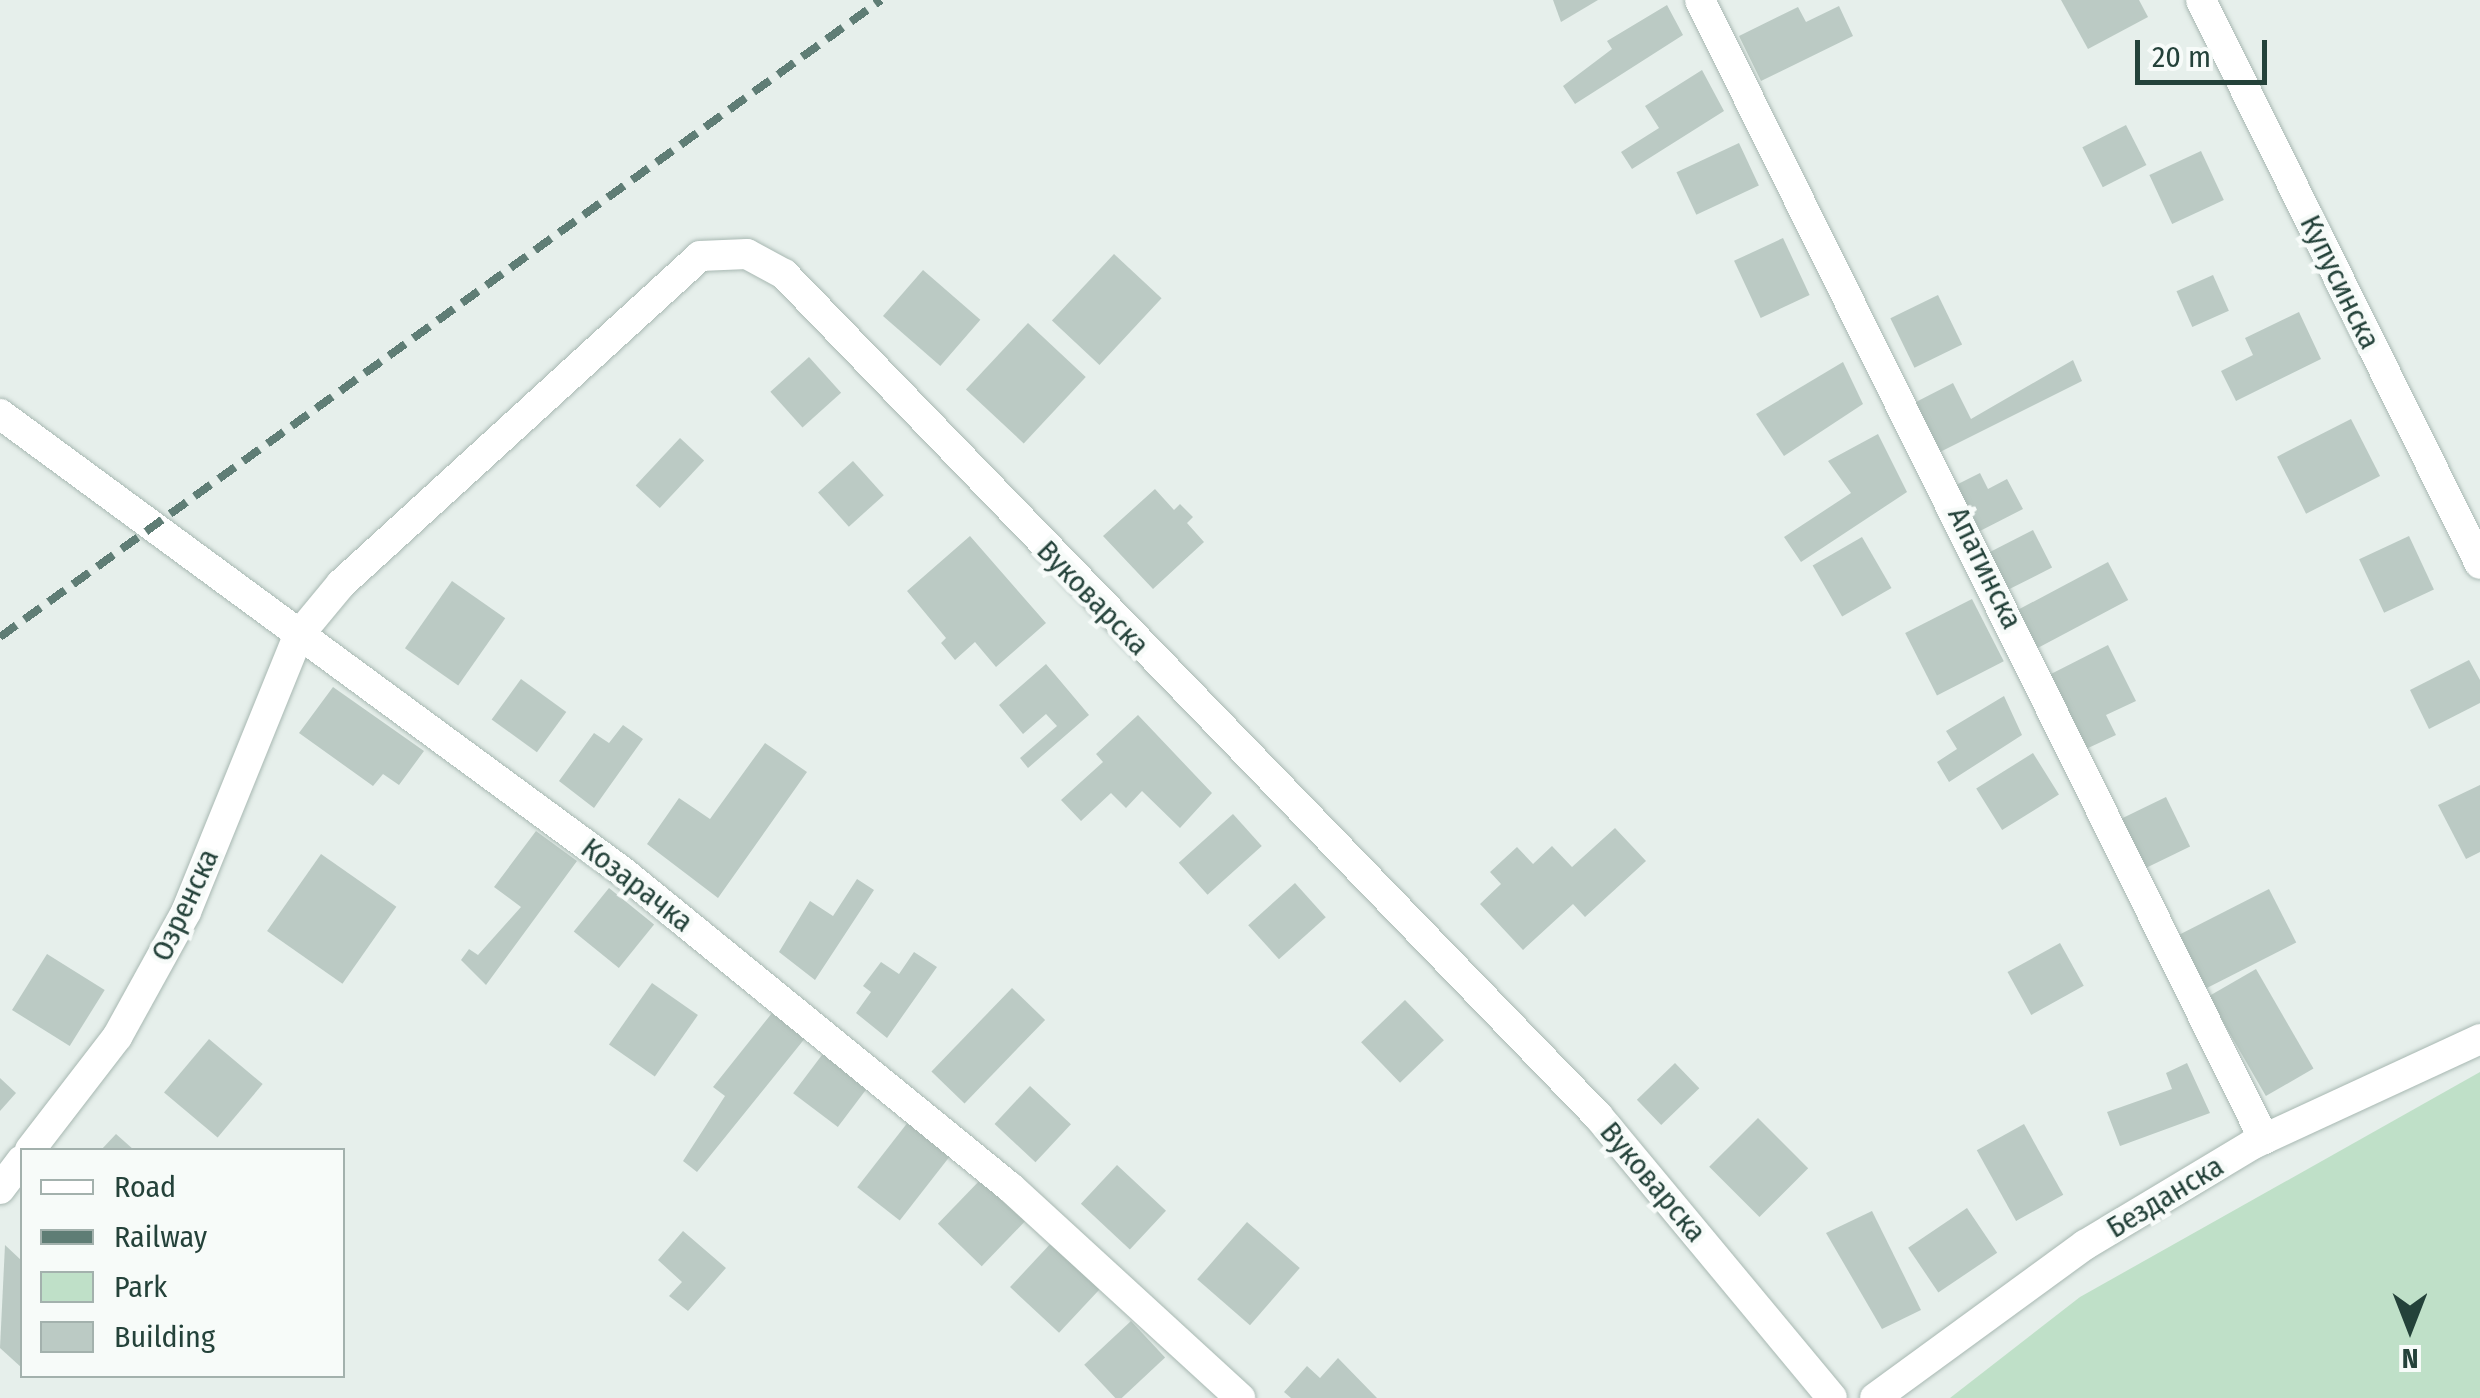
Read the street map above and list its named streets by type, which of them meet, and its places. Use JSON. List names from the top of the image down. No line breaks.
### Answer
{"streets":{"street":["Купусинска","Апатинска","Вуковарска","Козарачка","Озренска","Безданска"]},"crossings":[["Апатинска","Безданска"],["Вуковарска","Козарачка"],["Вуковарска","Озренска"],["Козарачка","Озренска"]],"legend":["Road","Railway","Park","Building"],"scale_bar":"20 m","north":"bottom"}
